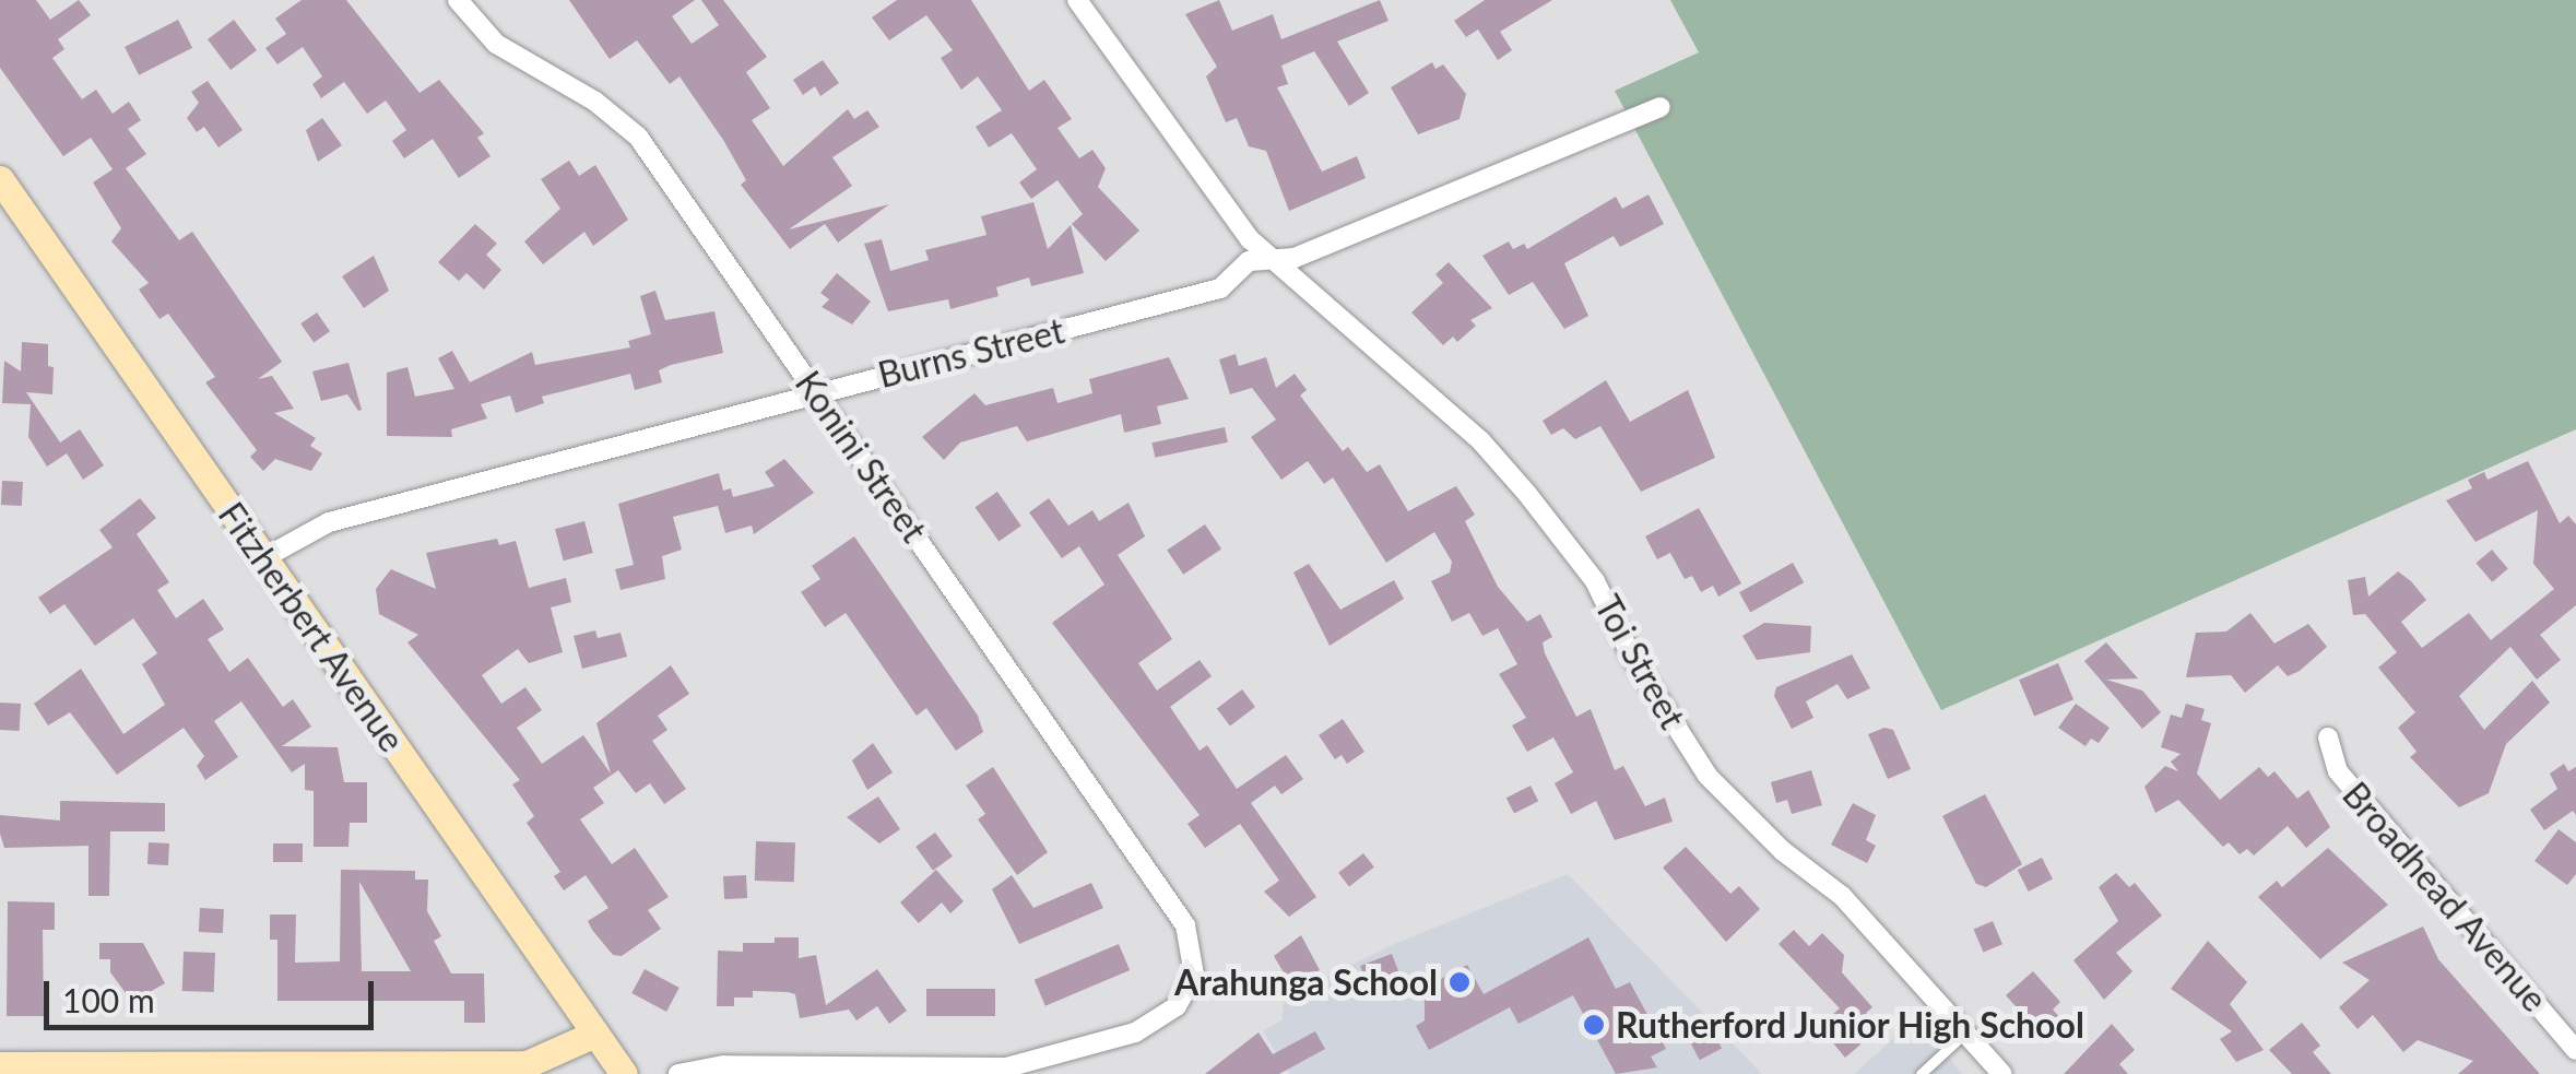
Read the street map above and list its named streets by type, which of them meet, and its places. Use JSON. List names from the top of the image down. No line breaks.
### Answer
{"streets":{"main road":["Fitzherbert Avenue"],"street":["Burns Street","Konini Street","Toi Street","Broadhead Avenue"]},"crossings":[["Burns Street","Konini Street"],["Burns Street","Fitzherbert Avenue"],["Burns Street","Toi Street"]],"places":["Arahunga School","Rutherford Junior High School"],"scale_bar":"100 m"}
